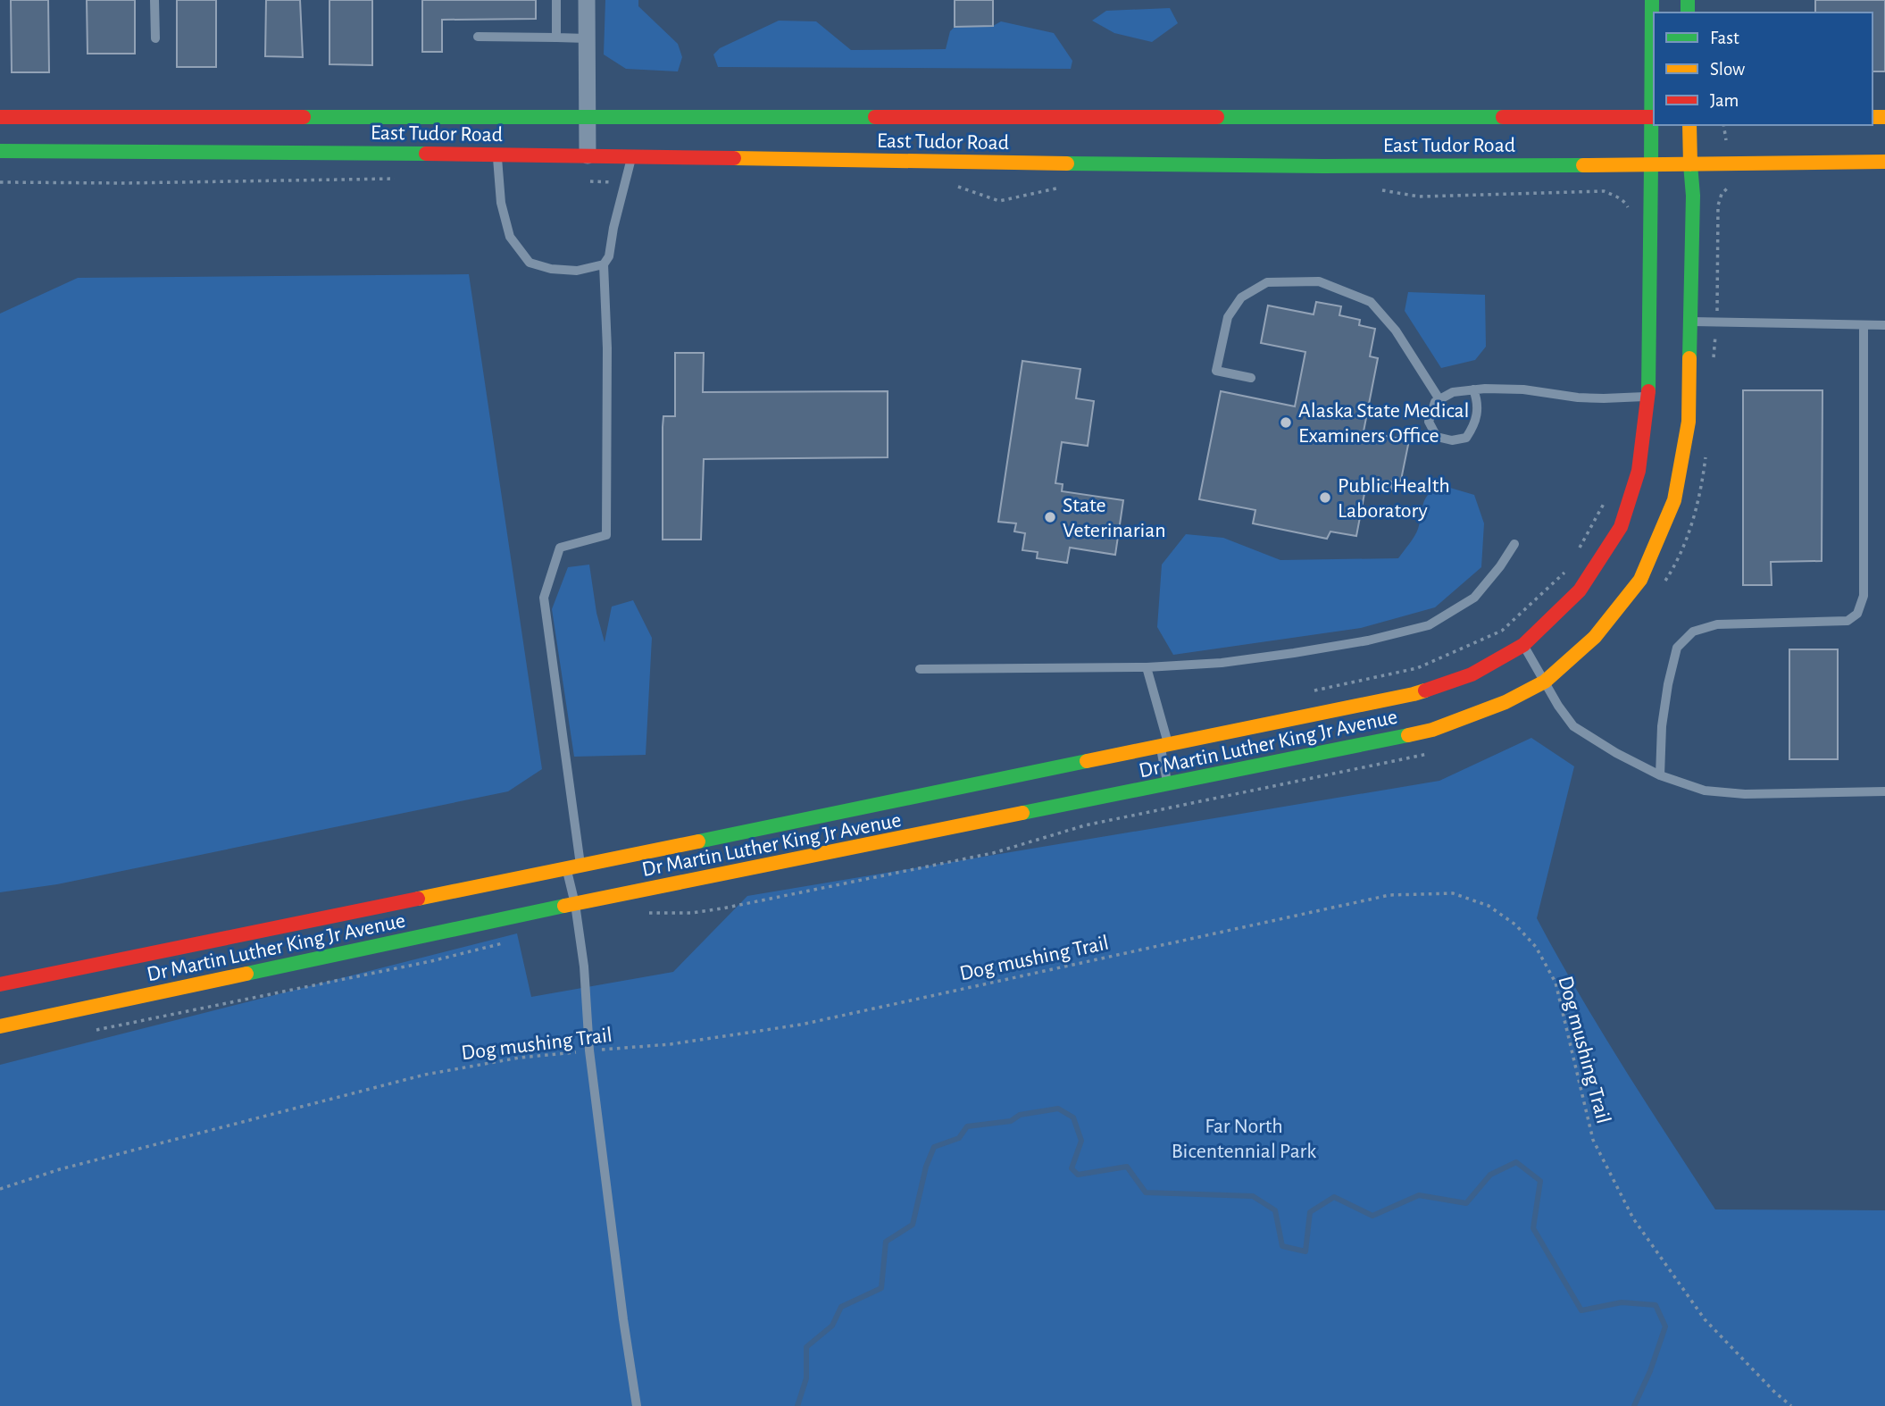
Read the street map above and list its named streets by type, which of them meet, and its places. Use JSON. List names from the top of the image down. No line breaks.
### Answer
{"streets":{"street":["East Tudor Road","Dr Martin Luther King Jr Avenue"],"path":["Dog mushing Trail"]},"crossings":[["East Tudor Road","Dr Martin Luther King Jr Avenue"]],"parks":["Far North Bicentennial Park"],"places":["Alaska State Medical Examiners Office","Public Health Laboratory","State Veterinarian"],"legend":["Fast","Slow","Jam"]}
